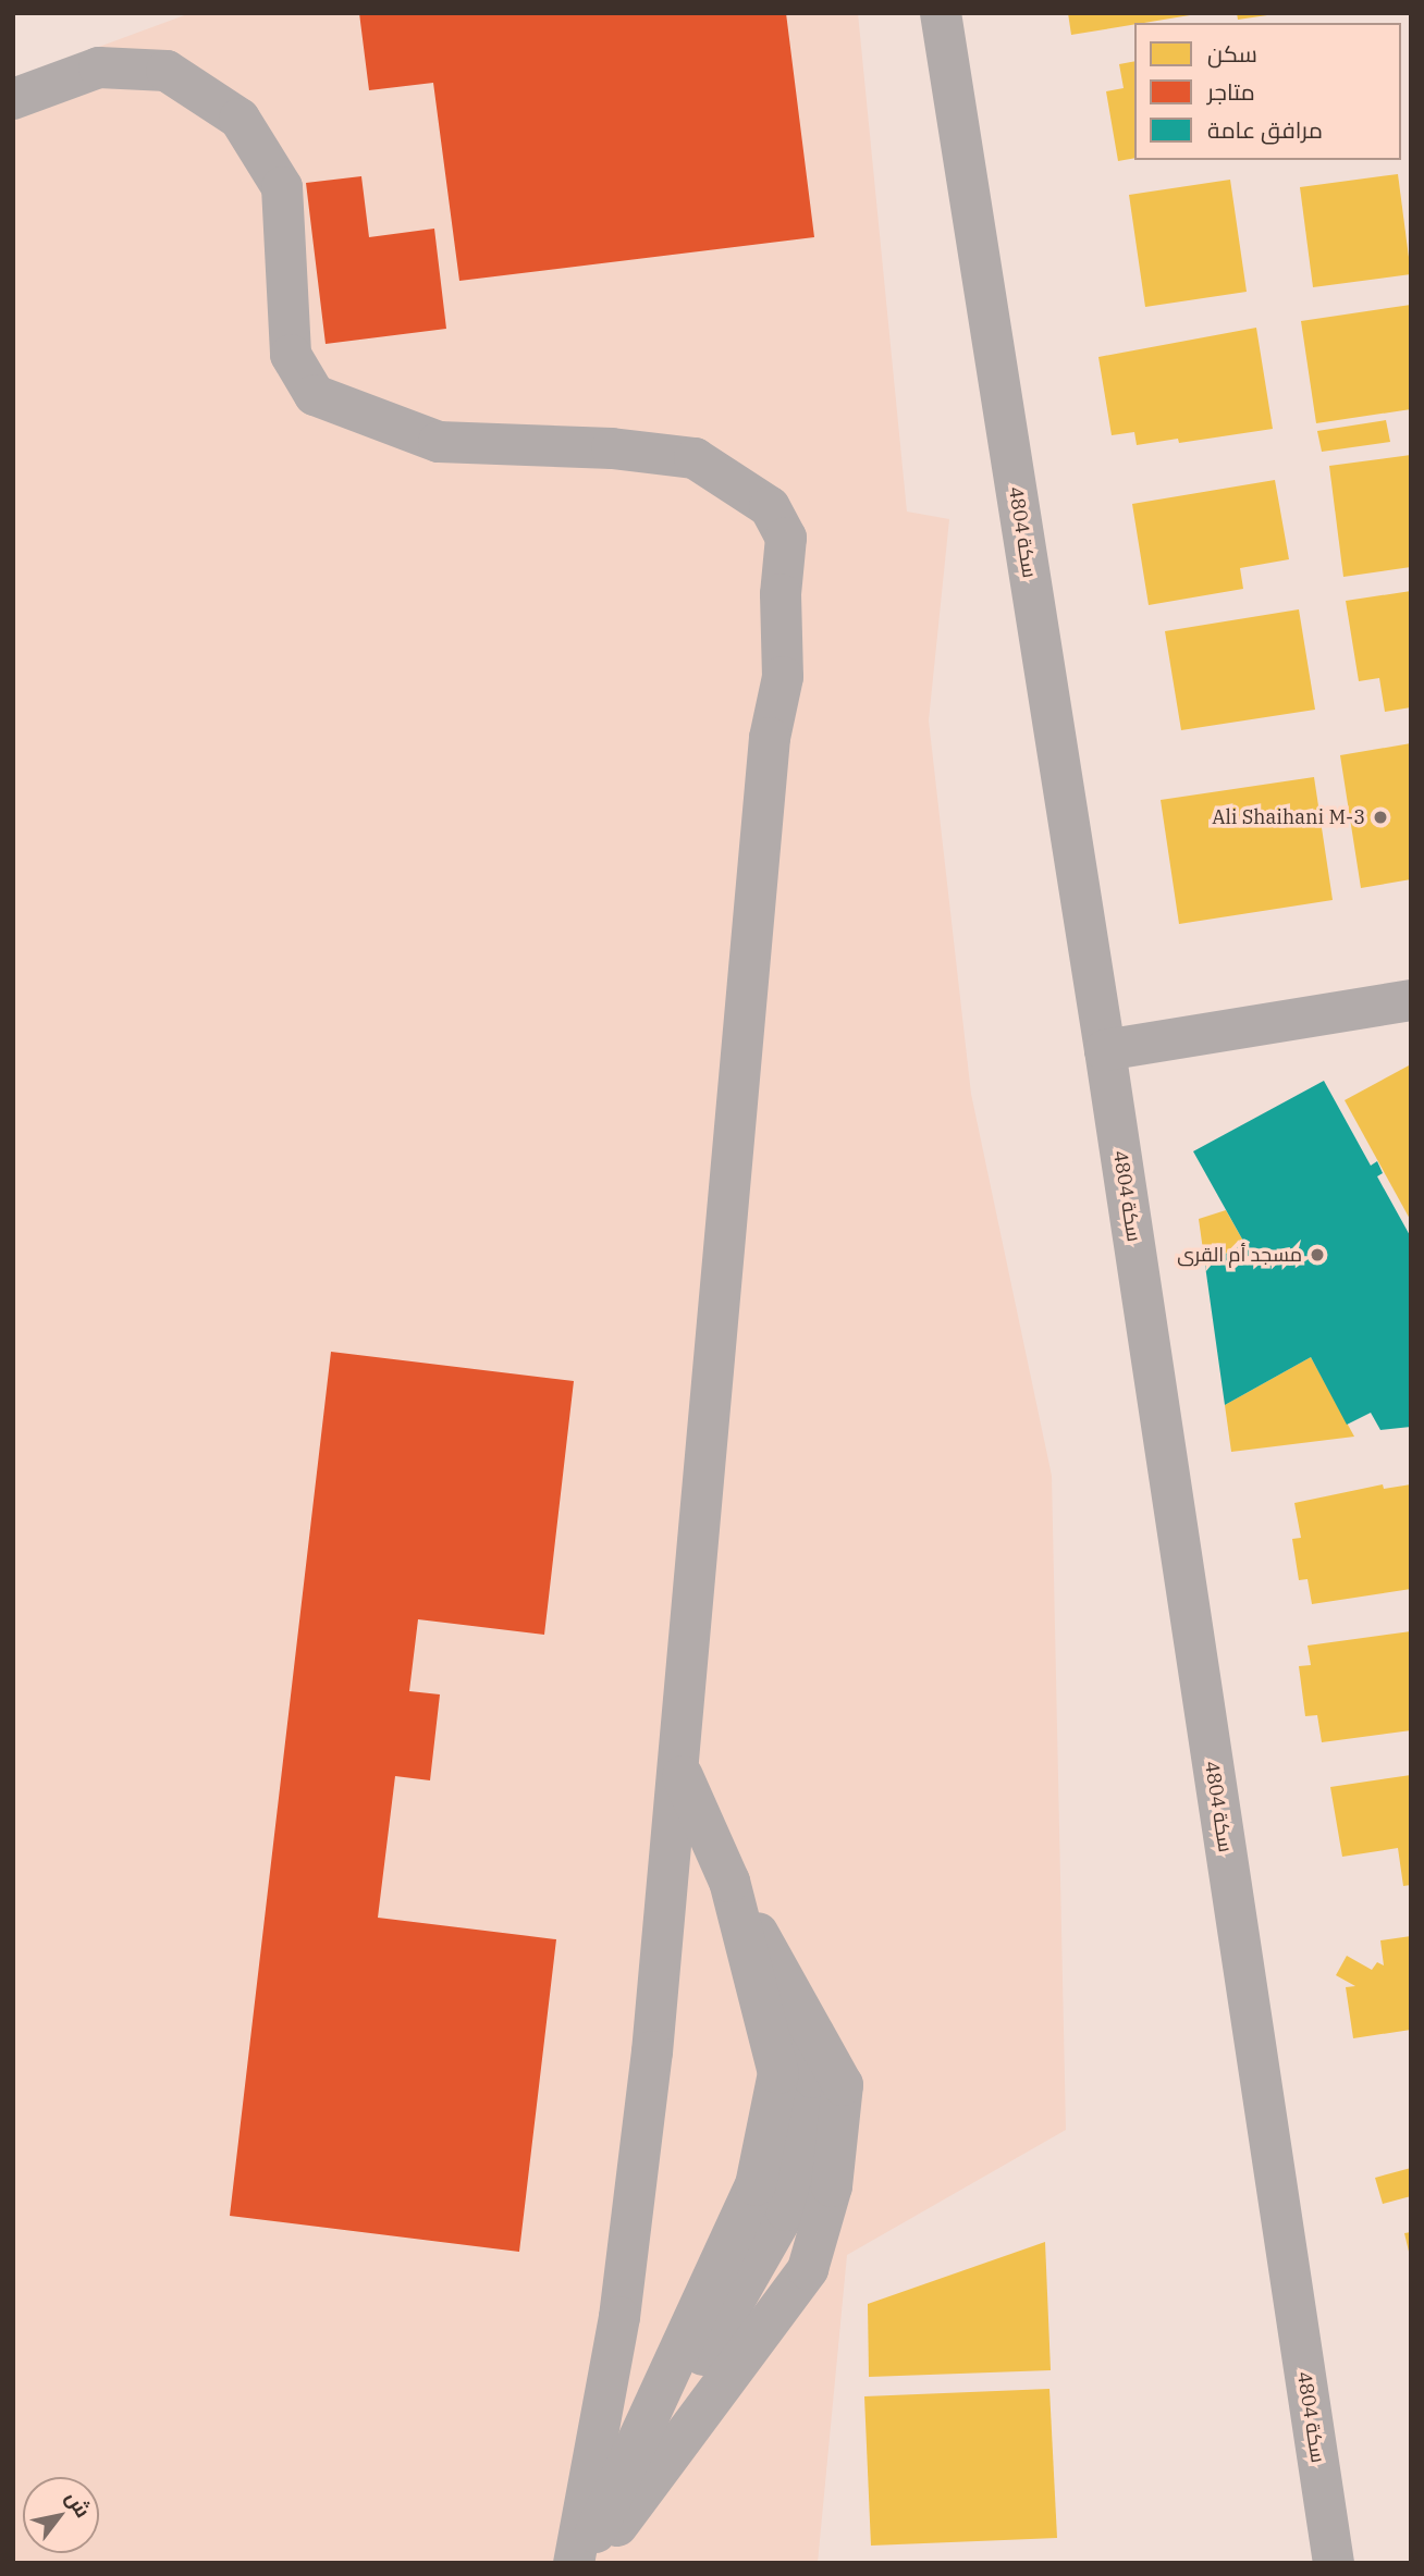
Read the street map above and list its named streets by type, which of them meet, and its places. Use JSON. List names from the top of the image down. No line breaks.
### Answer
{"streets":{"street":["سكة 4804"]},"places":["Ali Shaihani M-3","مسجد أم القرى"],"legend":["سكن","متاجر","مرافق عامة"],"north":"top right"}
